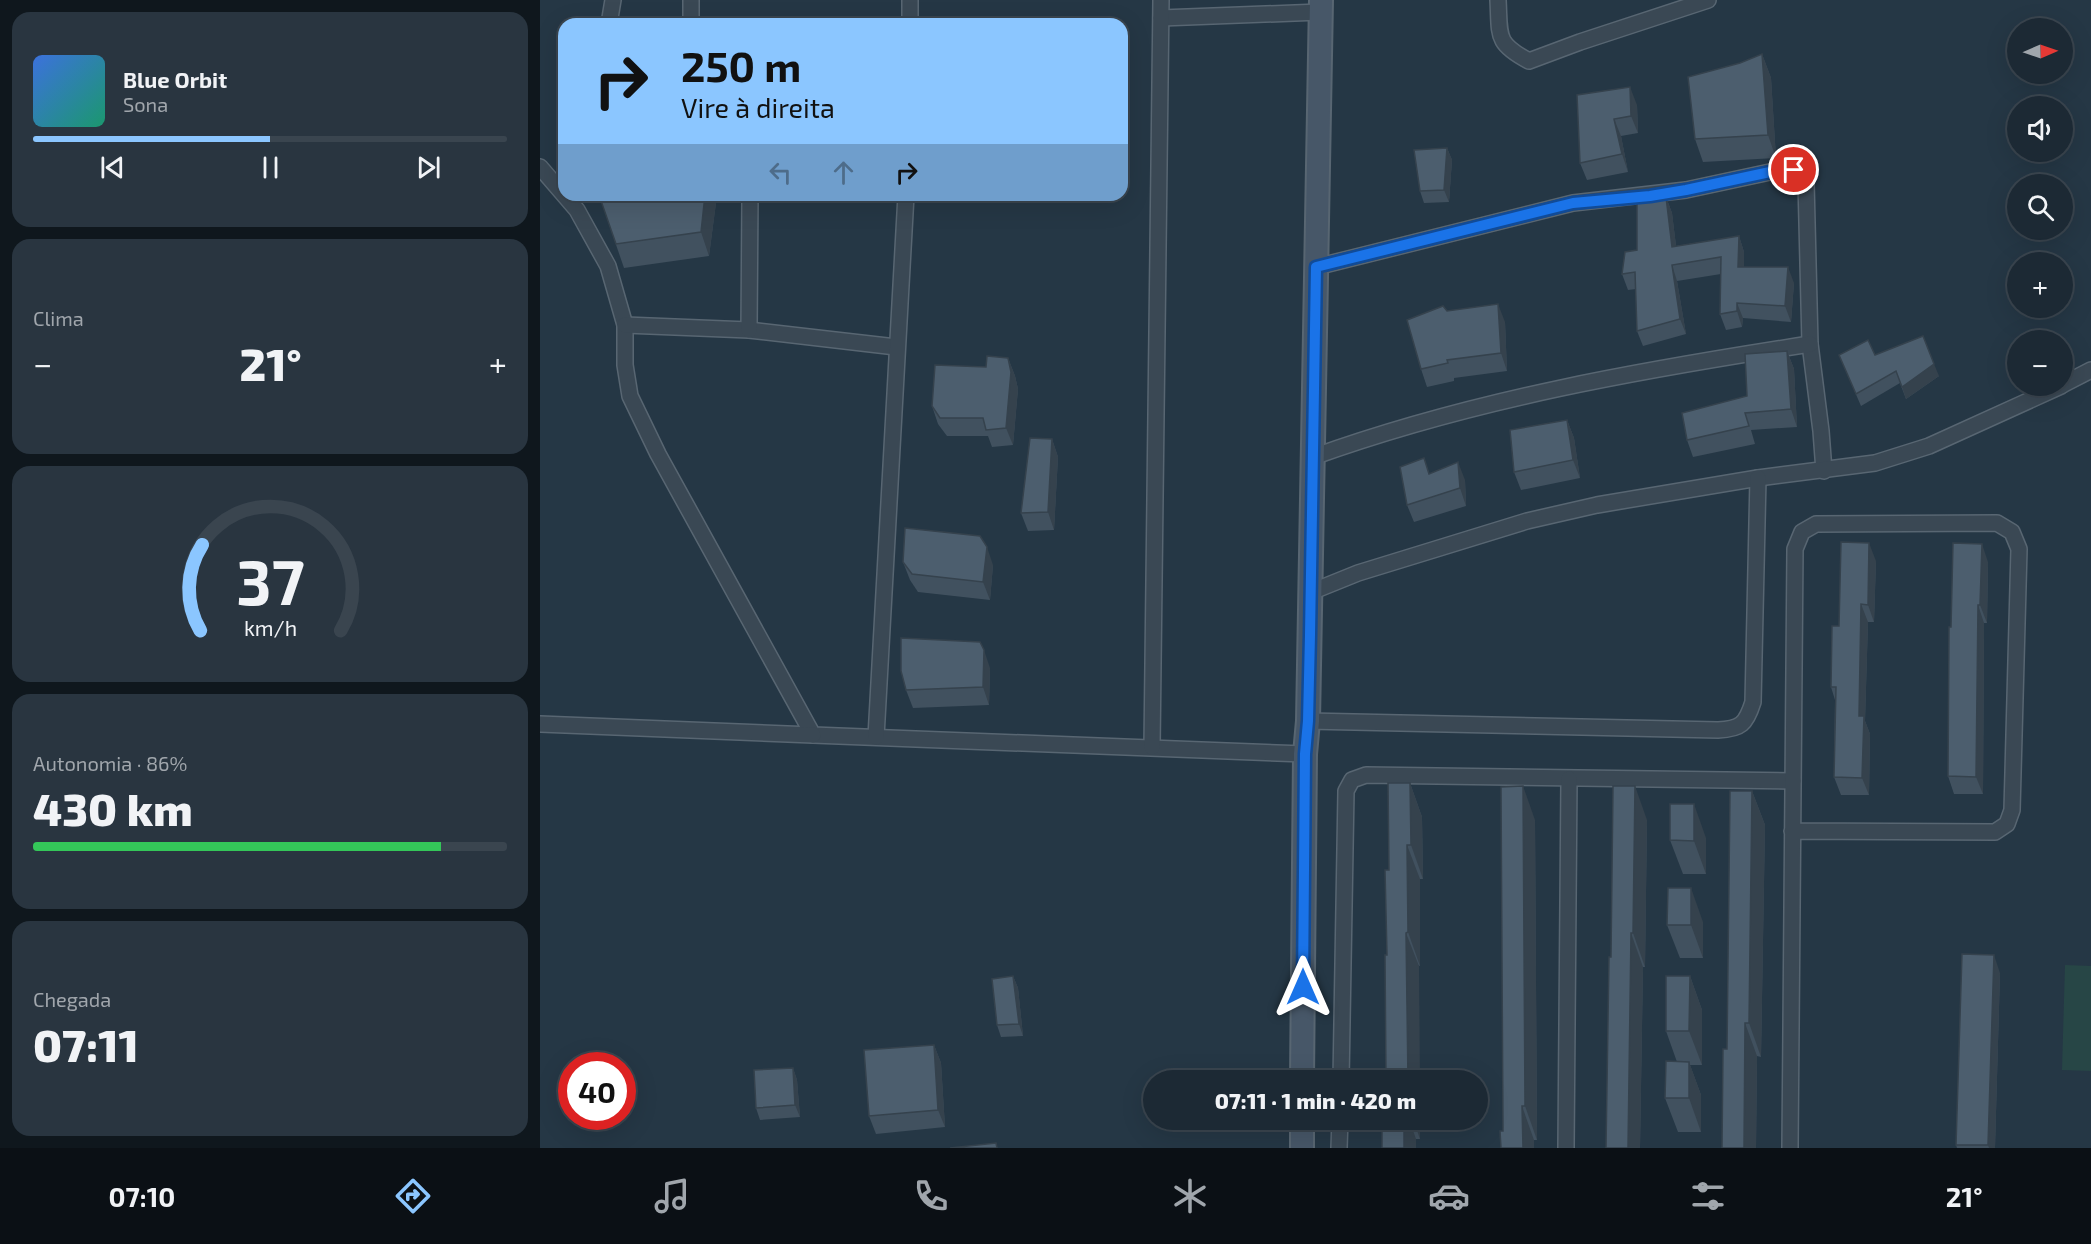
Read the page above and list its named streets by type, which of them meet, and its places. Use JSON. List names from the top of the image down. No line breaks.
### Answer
{"north":"right","page":{"map_buttons":["+","−"],"turn":["250 m","Vire à direita"],"song":["Blue Orbit","Sona"],"tile":["Clima",["Autonomia · 86%","430 km"],["Chegada","07:11"]],"heat":["−","21°","+"],"limit":"40","trip":"07:11 · 1 min · 420 m","tabs":["07:10","21°"],"gauge":["37","km/h"]}}
